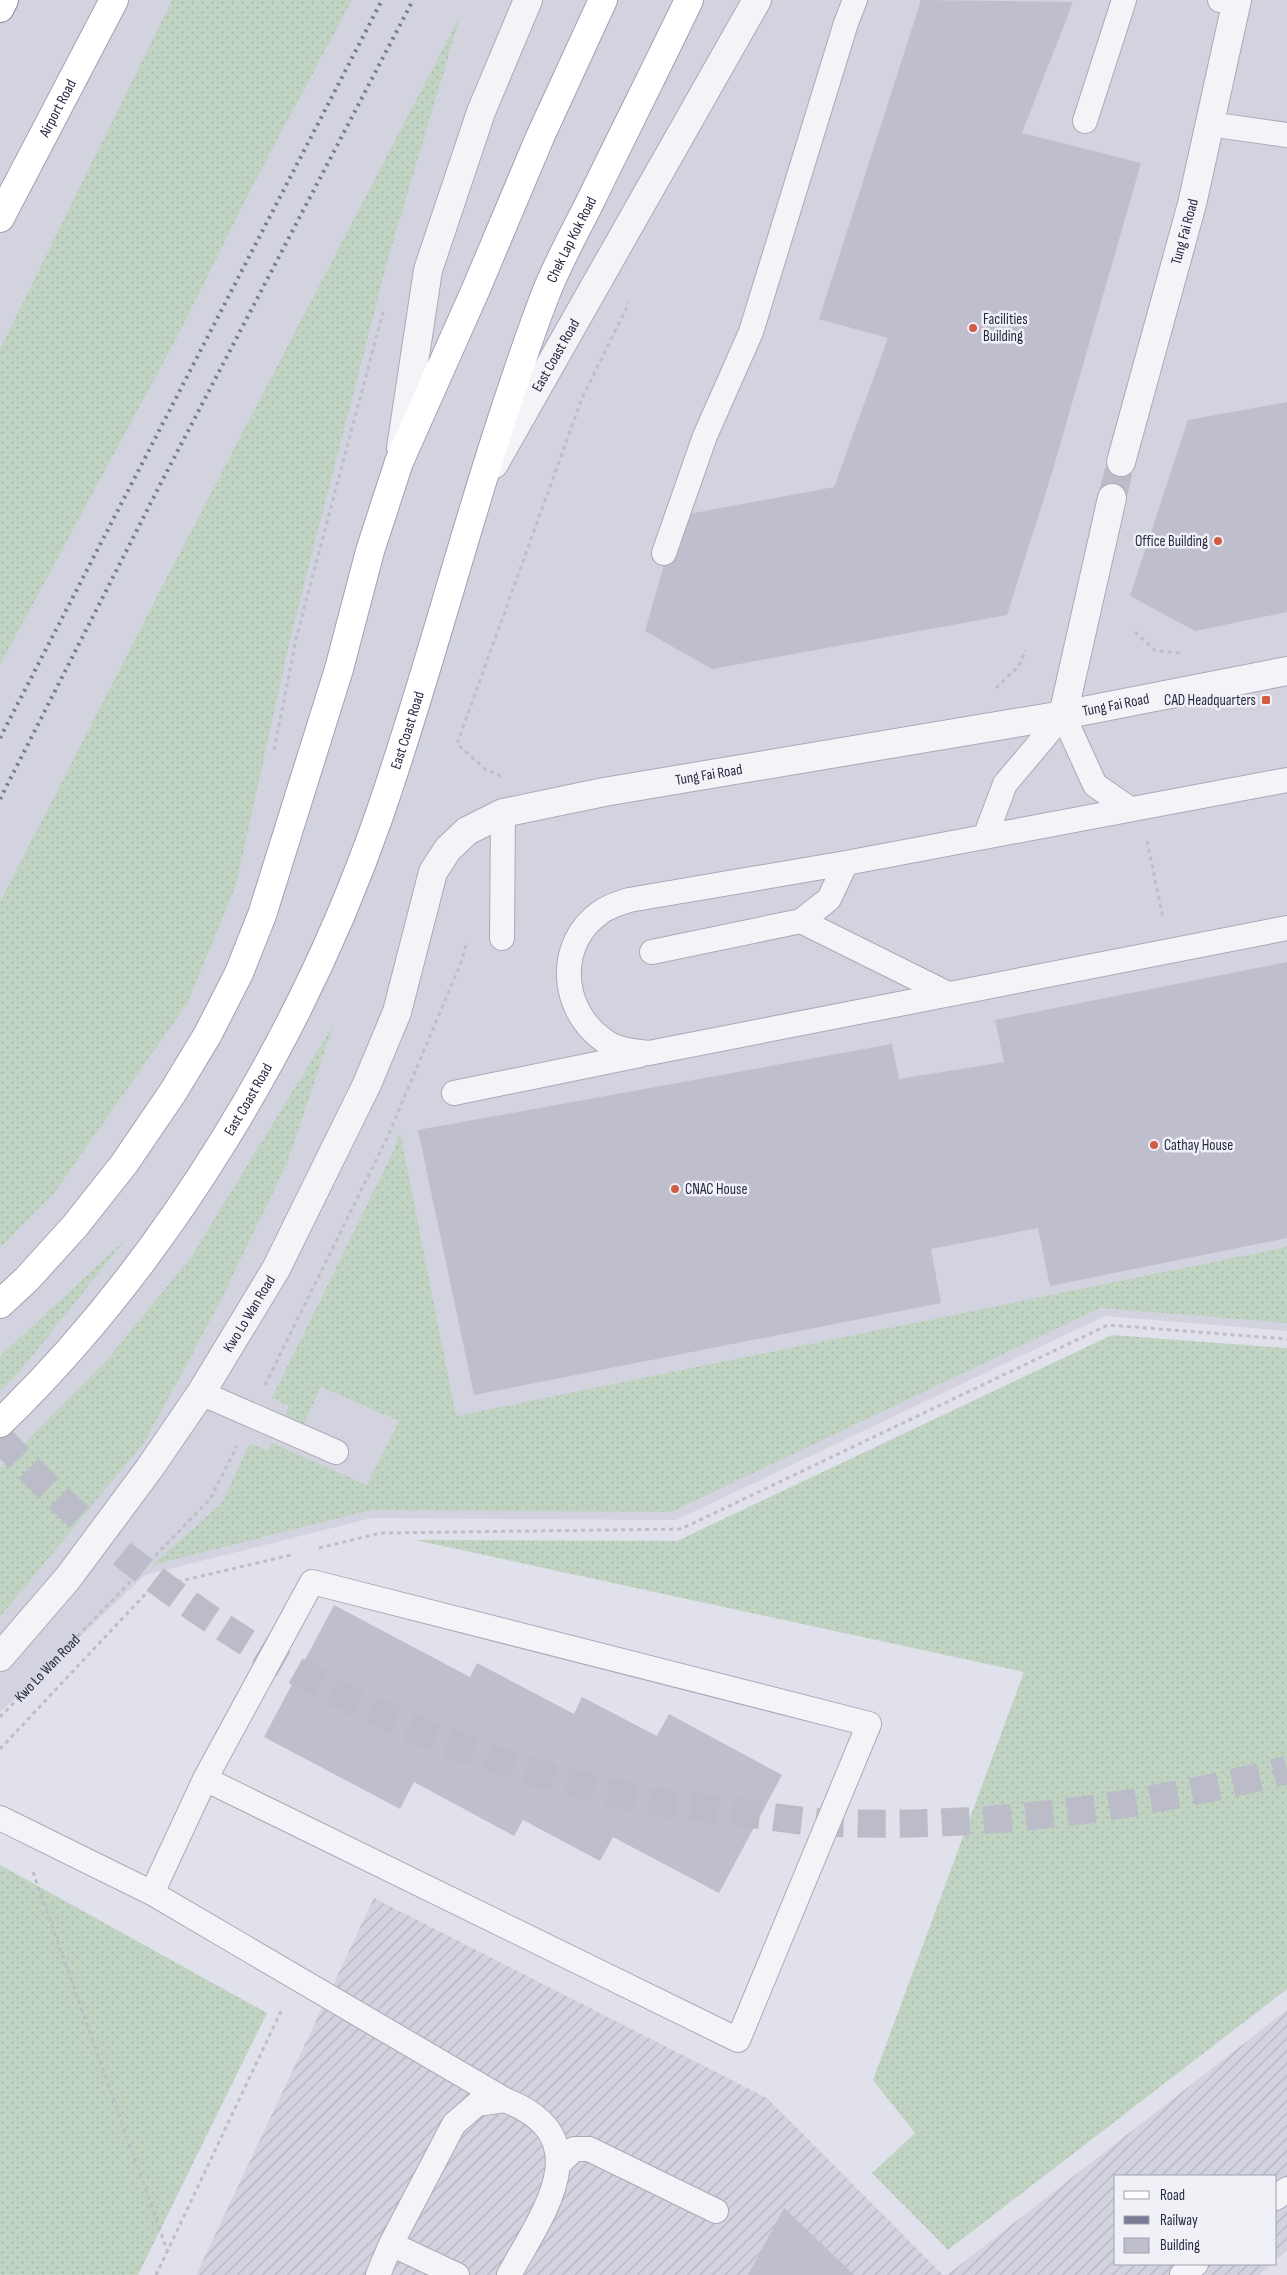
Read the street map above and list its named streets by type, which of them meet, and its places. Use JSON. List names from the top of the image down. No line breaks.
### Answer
{"streets":{"main road":["Airport Road","Chek Lap Kok Road","East Coast Road"],"street":["Tung Fai Road","Kwo Lo Wan Road"]},"crossings":[["Tung Fai Road","Kwo Lo Wan Road"],["Chek Lap Kok Road","East Coast Road"]],"places":{"other":["Facilities Building","Office Building","Cathay House","CNAC House"],"transit":["CAD Headquarters"]},"legend":["Road","Railway","Building"]}
